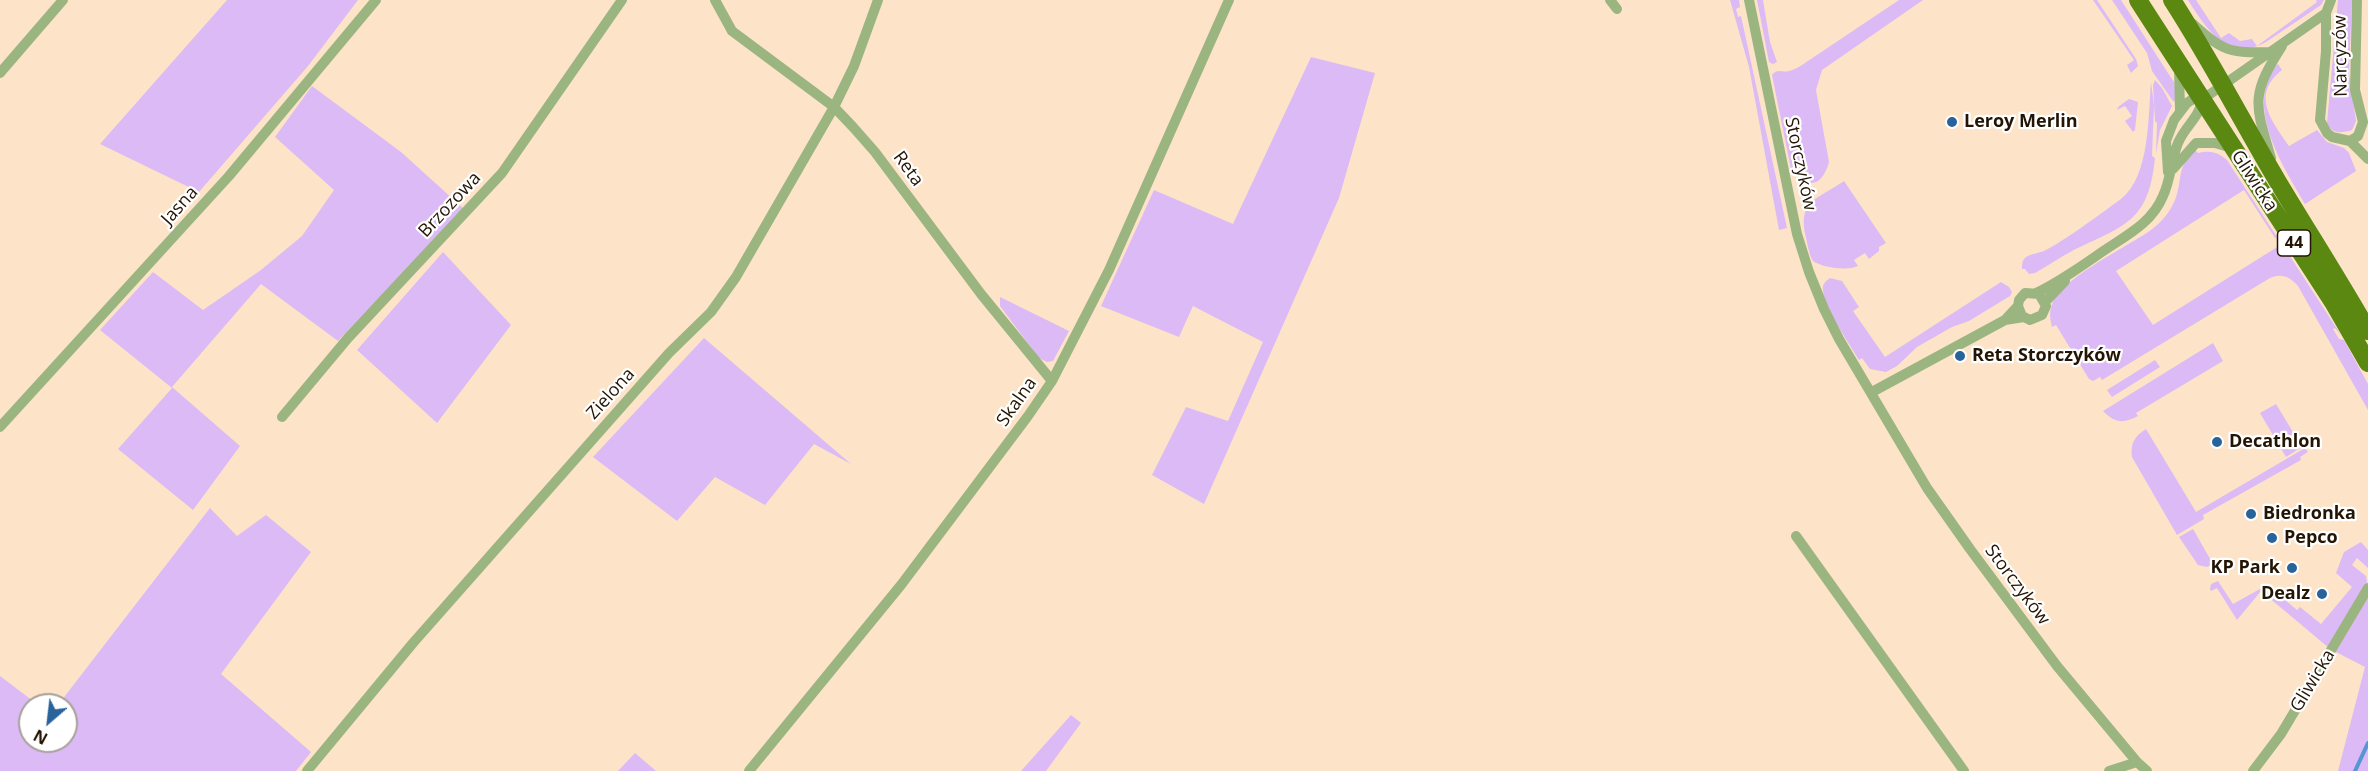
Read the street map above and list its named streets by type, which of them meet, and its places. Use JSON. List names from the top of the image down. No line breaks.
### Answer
{"streets":{"main road":["Gliwicka","44"],"street":["Narcyzów","Storczyków","Reta","Brzozowa","Jasna","Zielona","Skalna"]},"crossings":[["Narcyzów","Gliwicka"],["Reta","Zielona"],["Reta","Skalna"]],"places":["Leroy Merlin","Reta Storczyków","Decathlon","Biedronka","Pepco","KP Park","Dealz"],"north":"bottom left"}
